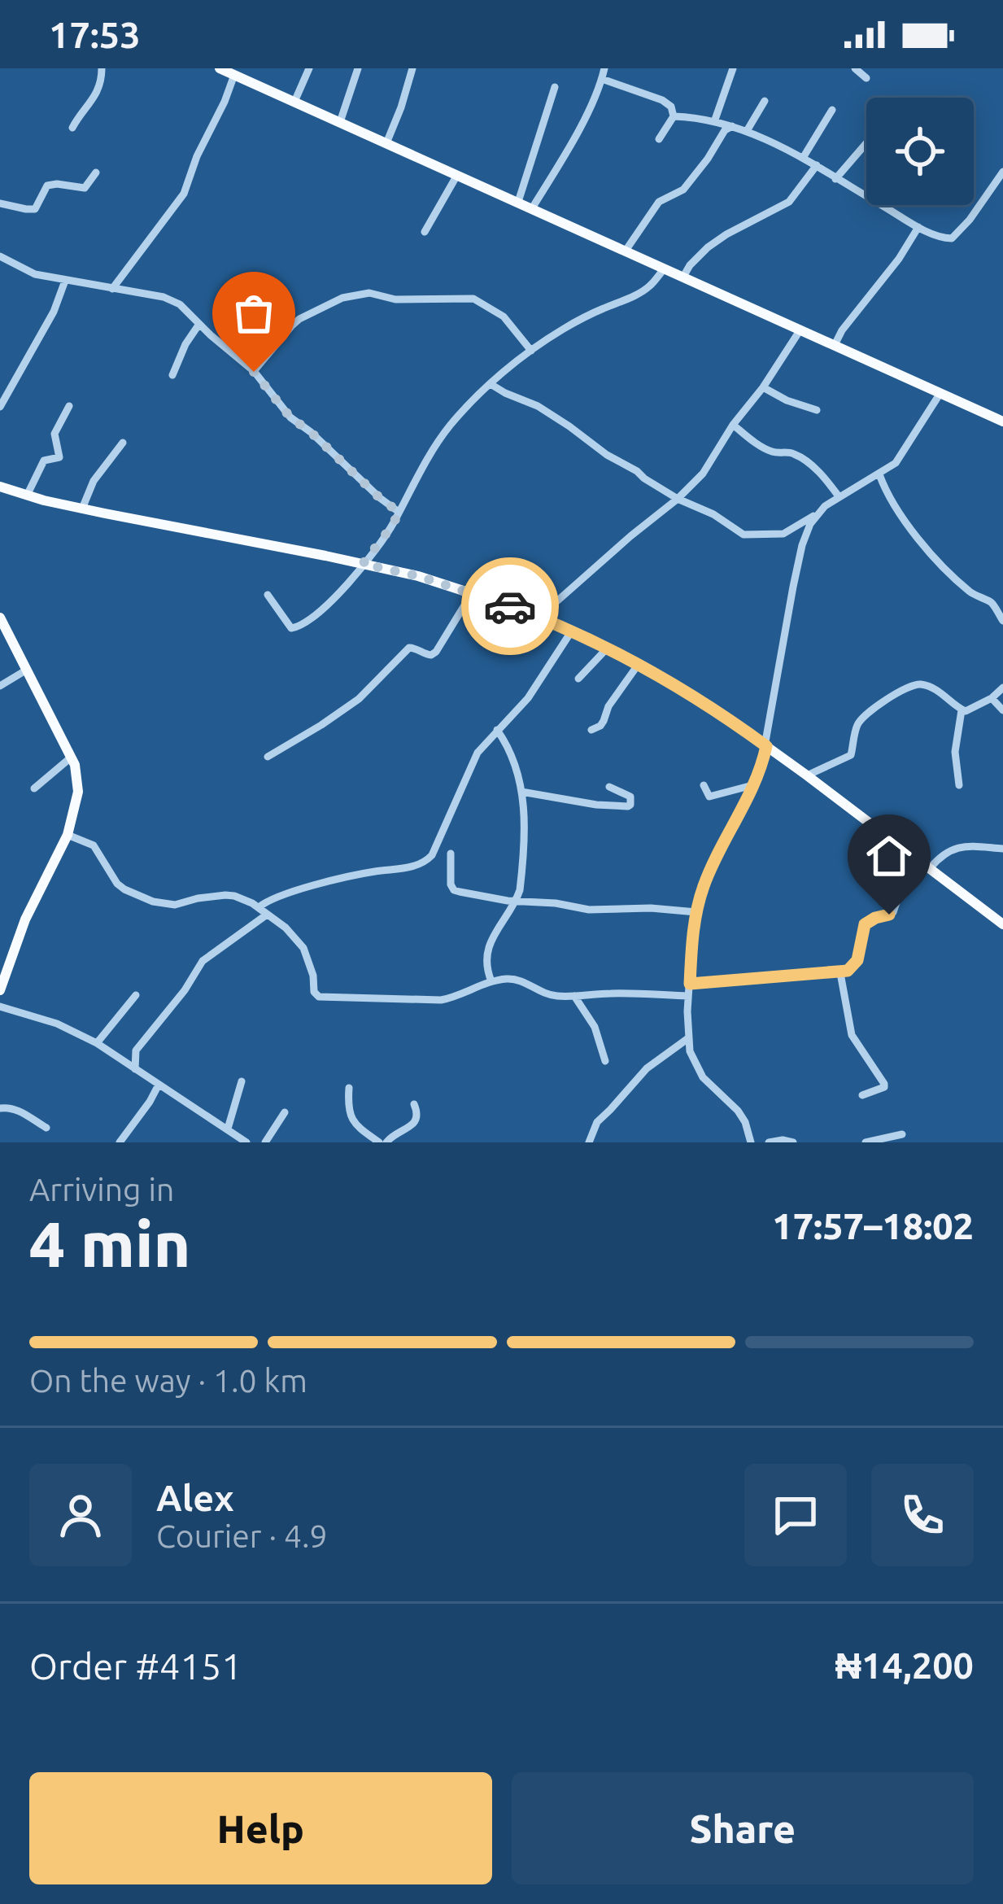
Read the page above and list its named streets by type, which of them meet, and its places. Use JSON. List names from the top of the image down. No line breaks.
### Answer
{"page":{"status":"17:53","heading":["4 min","Arriving in","17:57–18:02"],"panel":["Alex","Courier · 4.9","Order #4151","₦14,200"],"bar":"On the way · 1.0 km","buttons":["Help","Share"]}}
